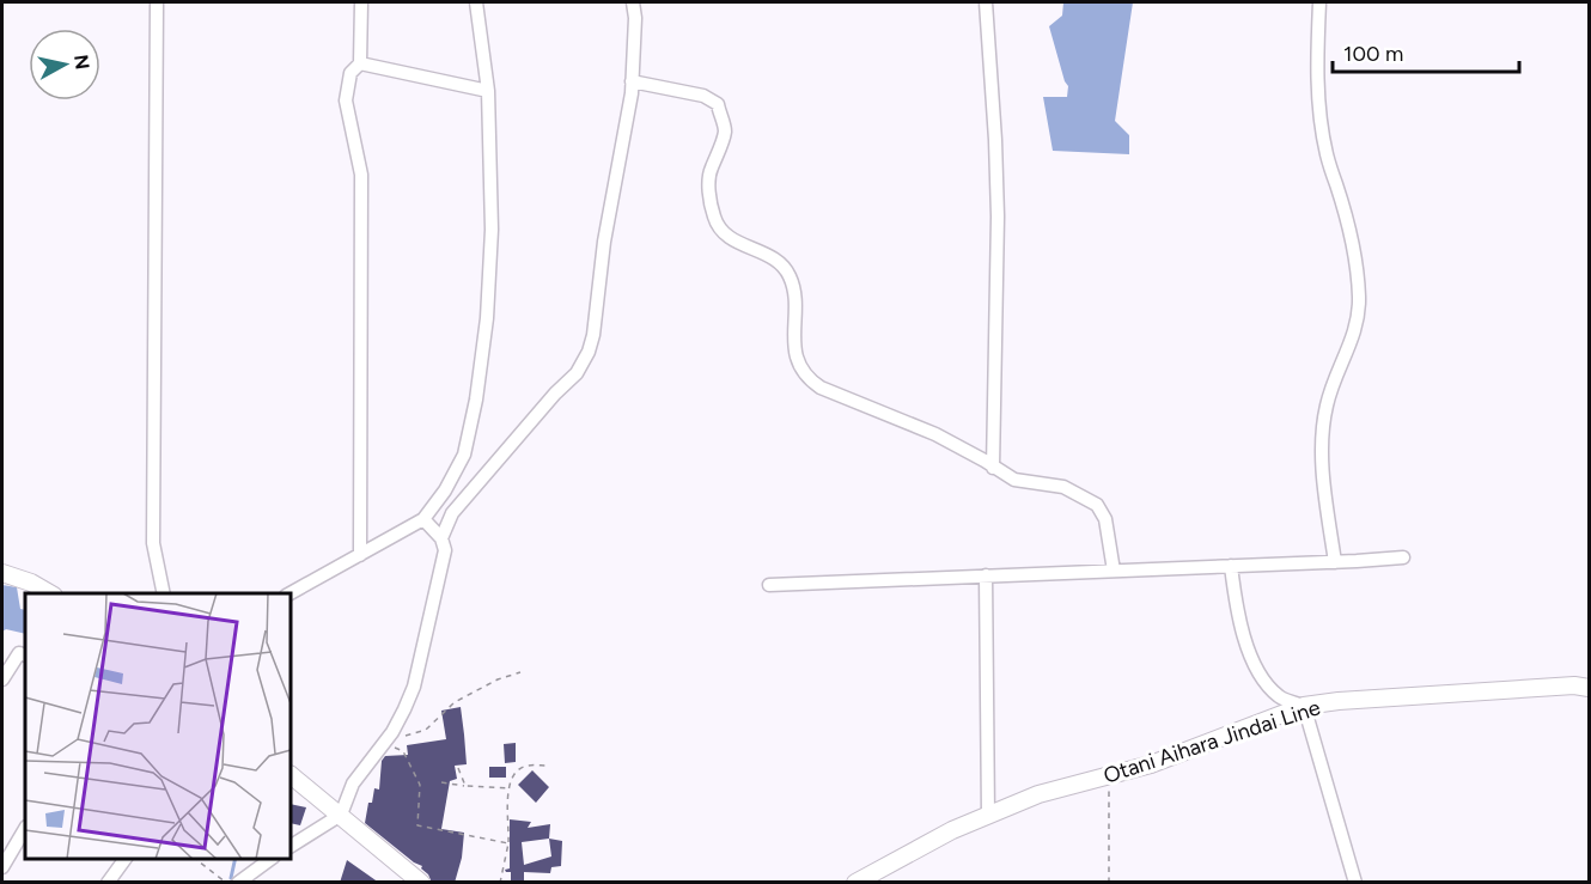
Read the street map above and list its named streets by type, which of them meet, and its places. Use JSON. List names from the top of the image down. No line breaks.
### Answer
{"streets":{"main road":["Otani Aihara Jindai Line"]},"scale_bar":"100 m","north":"right"}
